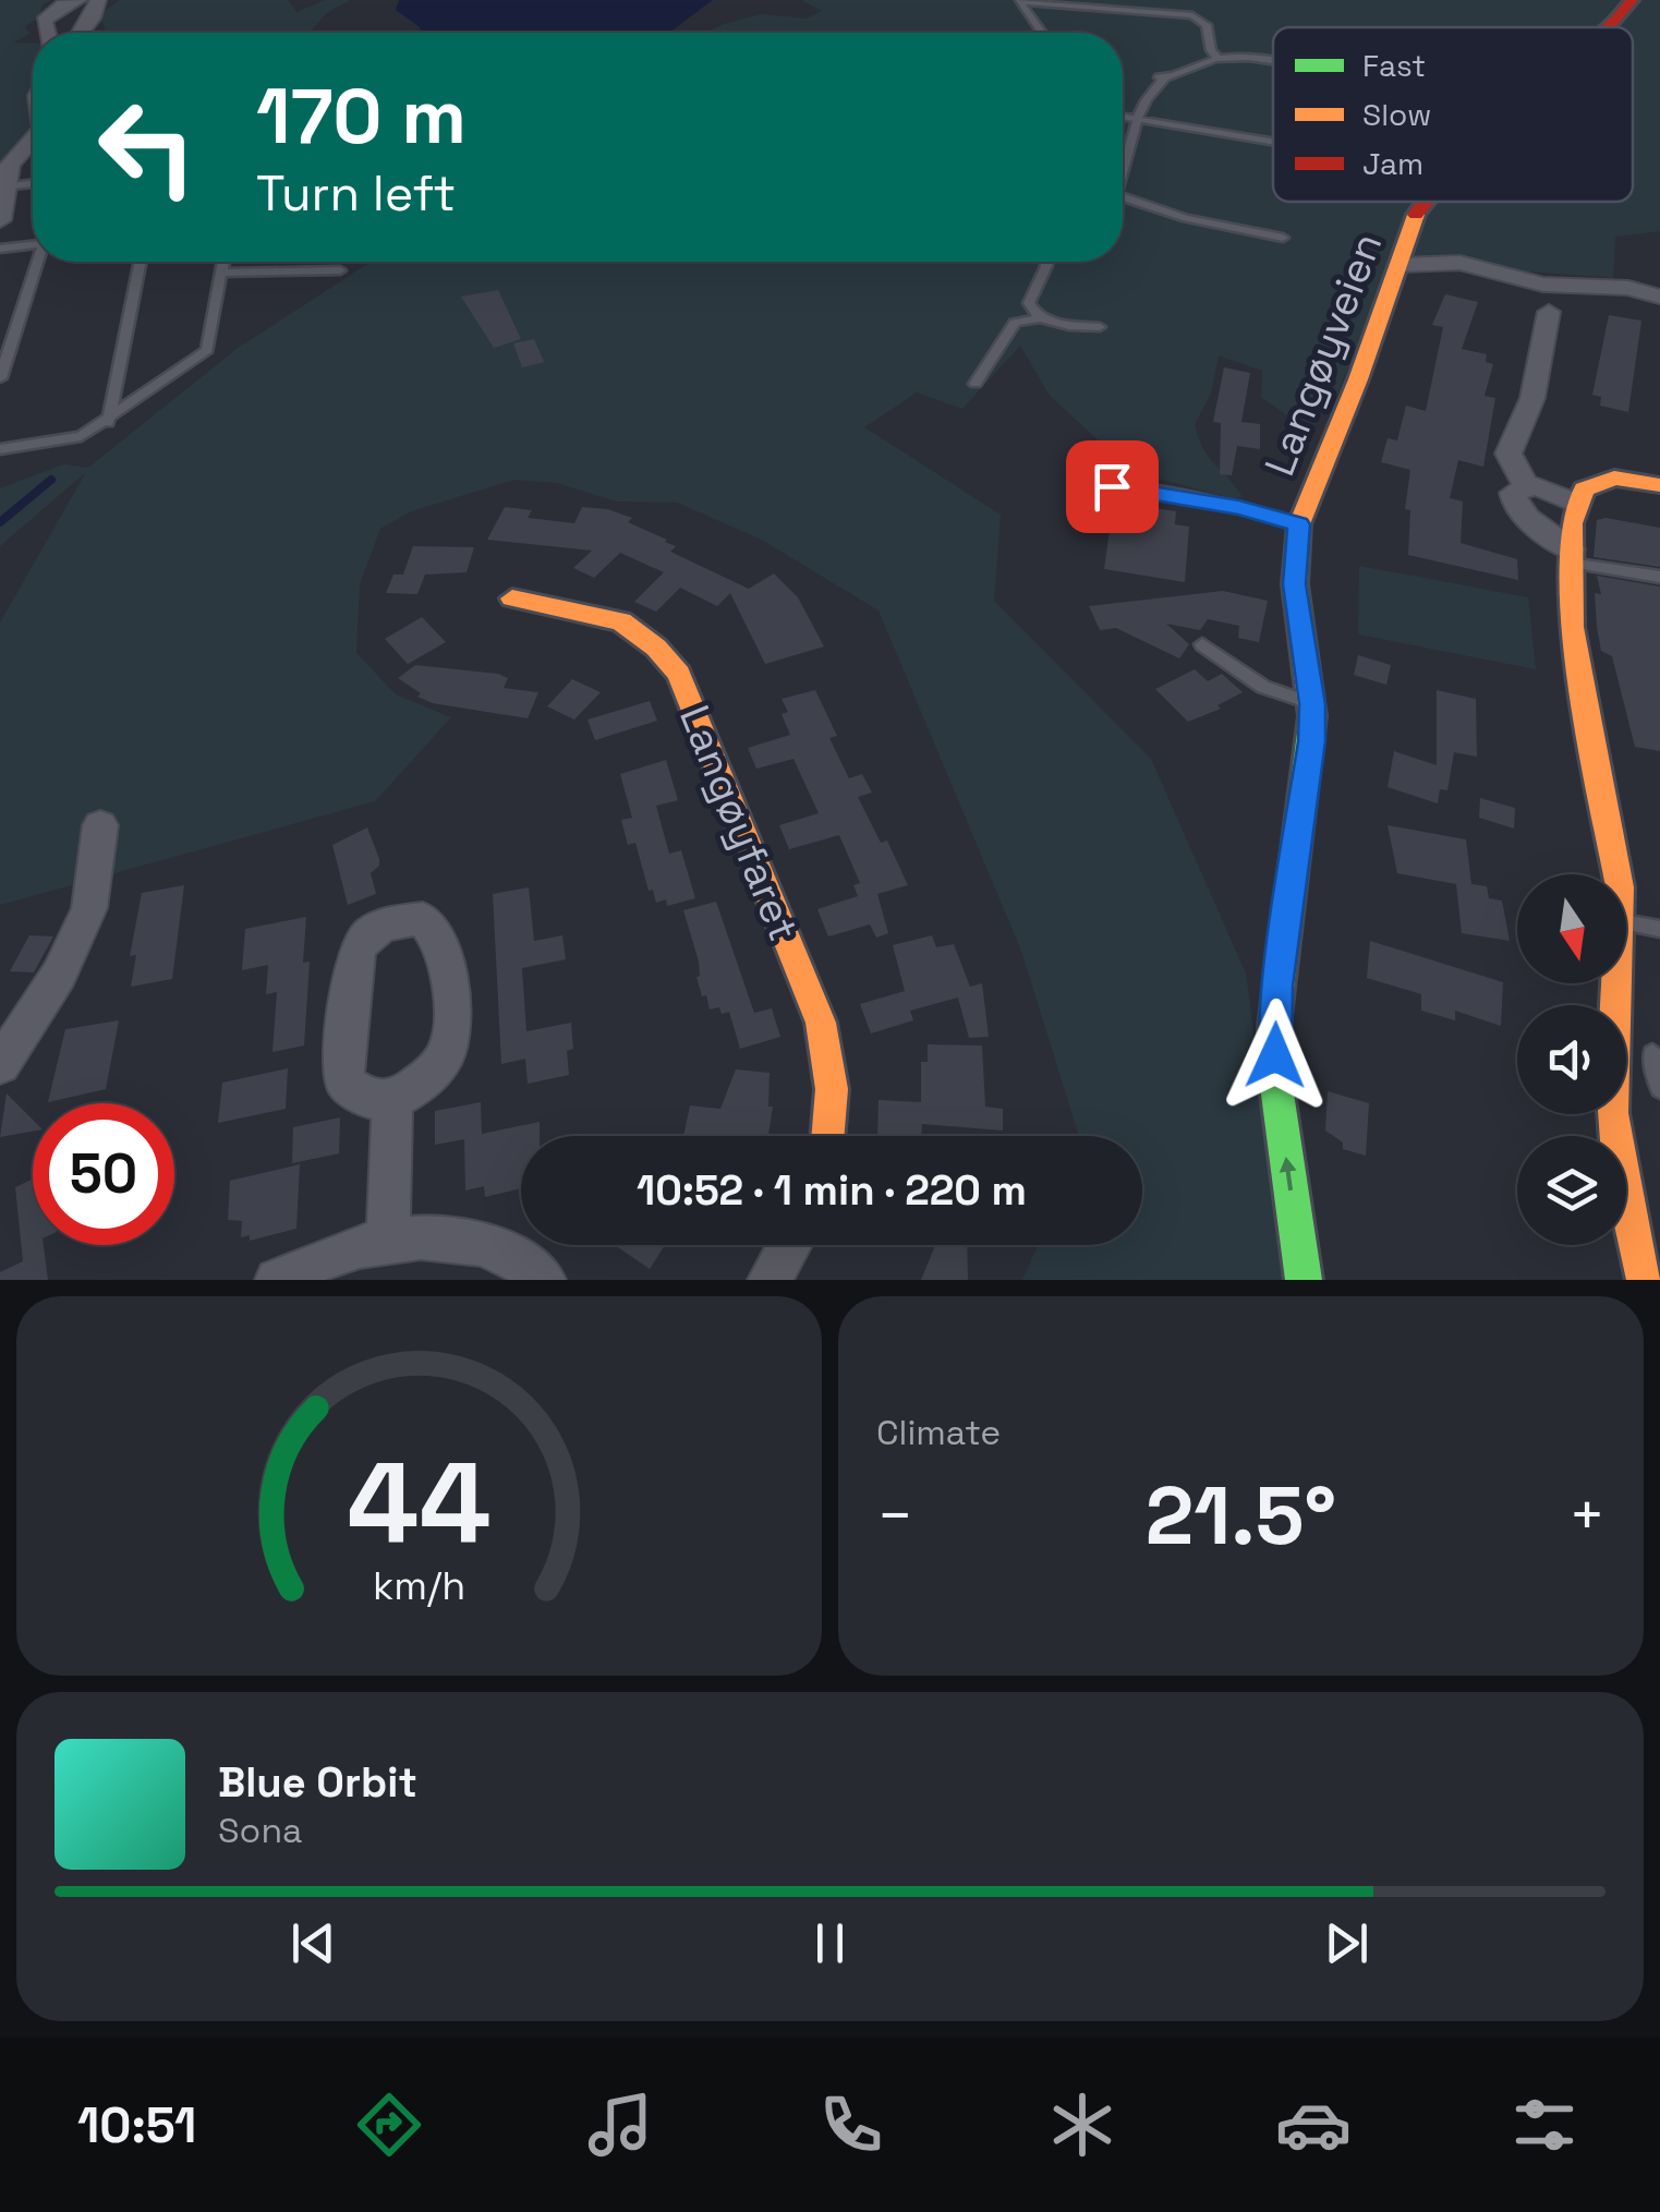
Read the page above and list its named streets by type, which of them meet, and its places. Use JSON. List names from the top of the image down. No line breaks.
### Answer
{"streets":{"main road":["Langøyveien","Langøyfaret"]},"one_way":["Langøyveien"],"legend":["Fast","Slow","Jam"],"north":"bottom","page":{"turn":["170 m","Turn left"],"limit":"50","trip":"10:52 · 1 min · 220 m","tile":"Climate","heat":["−","21.5°","+"],"song":["Blue Orbit","Sona"],"tabs":"10:51","gauge":["44","km/h"]}}
